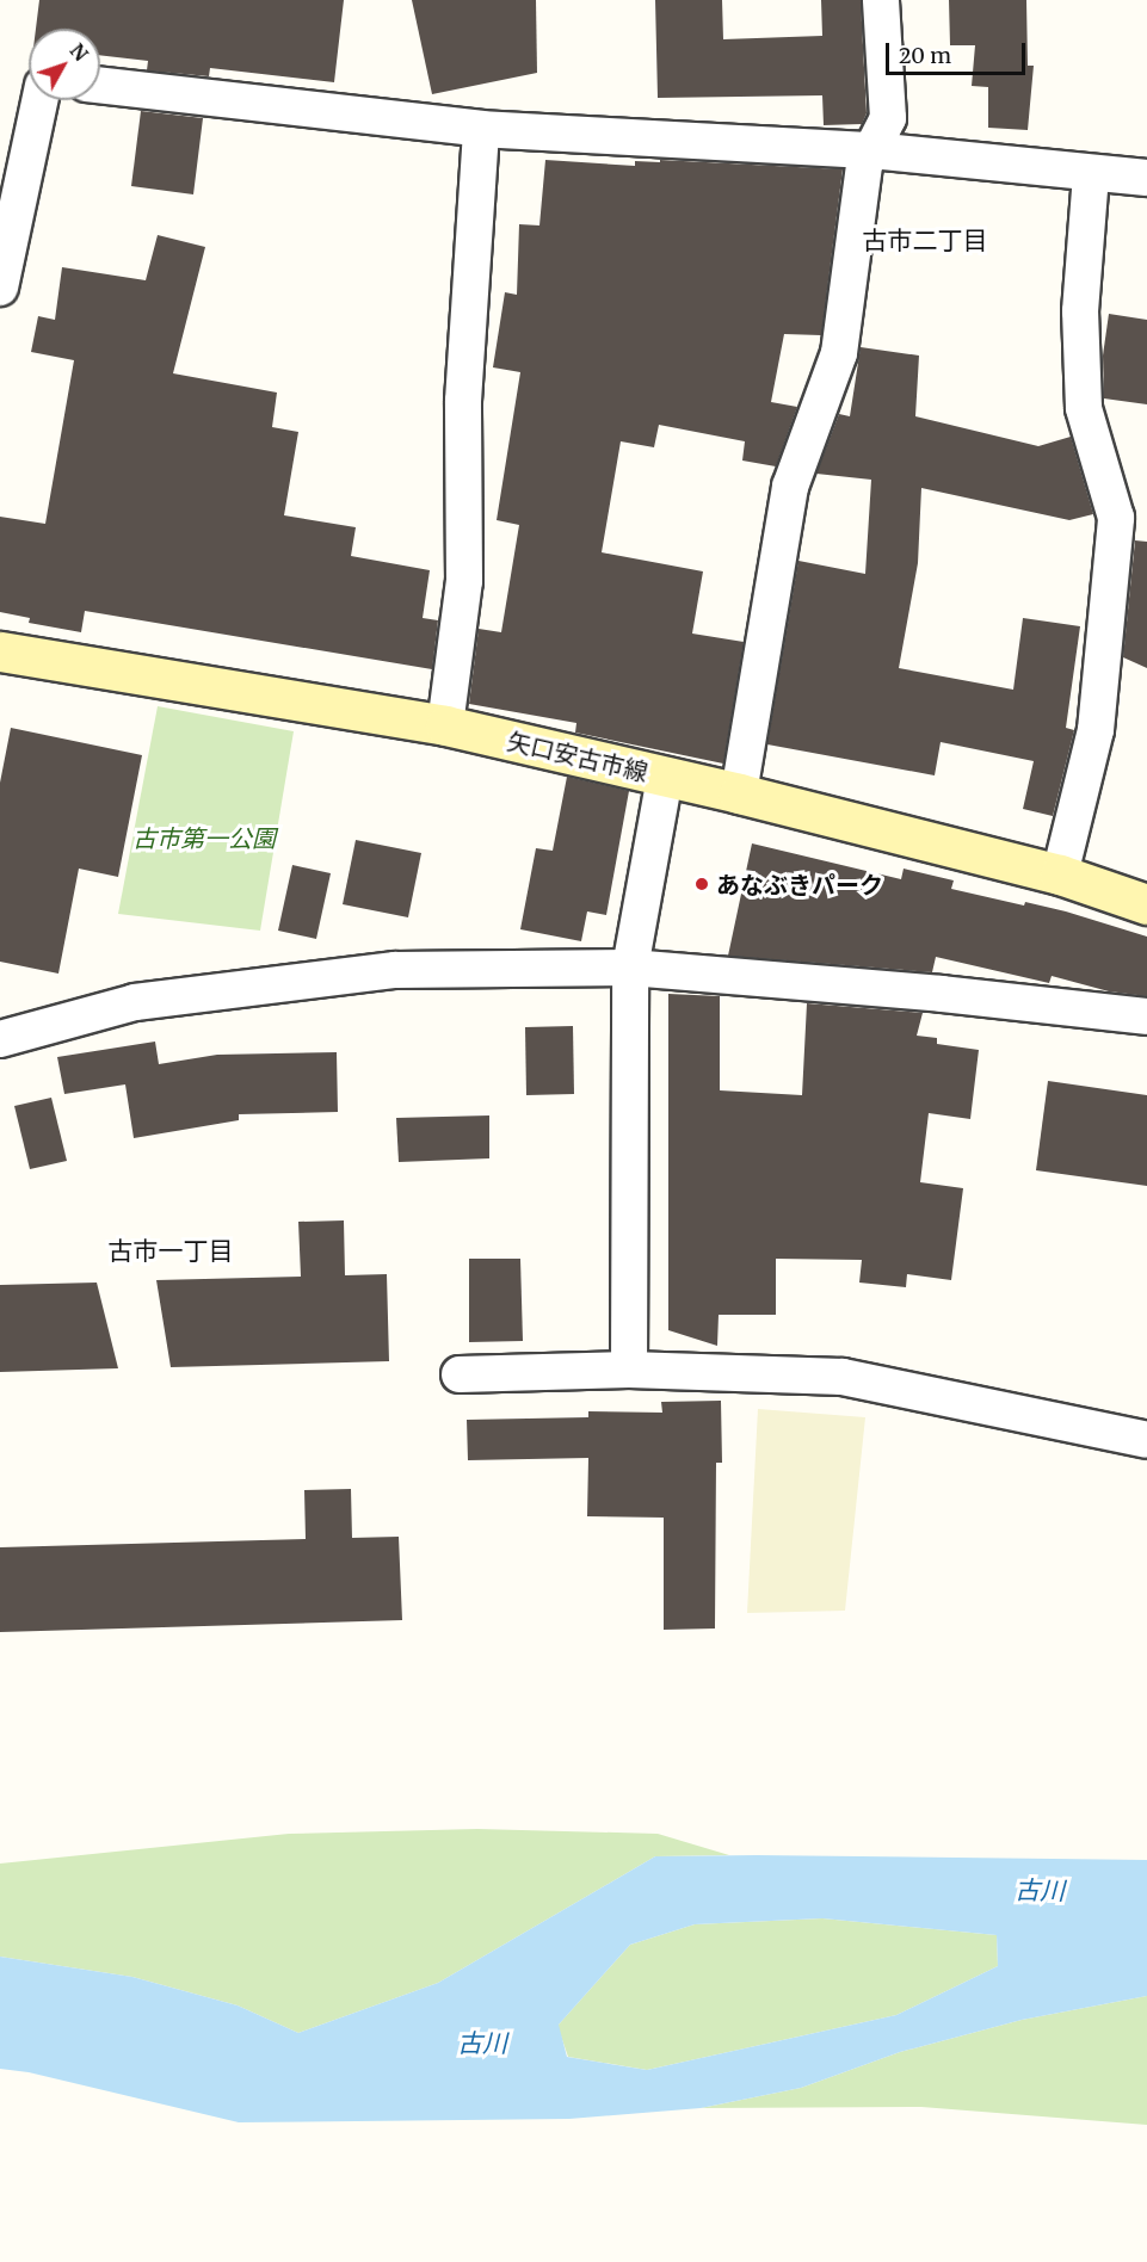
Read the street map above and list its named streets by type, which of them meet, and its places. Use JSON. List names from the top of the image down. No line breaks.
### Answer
{"streets":{"main road":["矢口安古市線"]},"districts":["古市二丁目","古市一丁目"],"water":["古川"],"parks":["古市第一公園"],"places":["あなぶきパーク"],"scale_bar":"20 m","north":"top right"}
